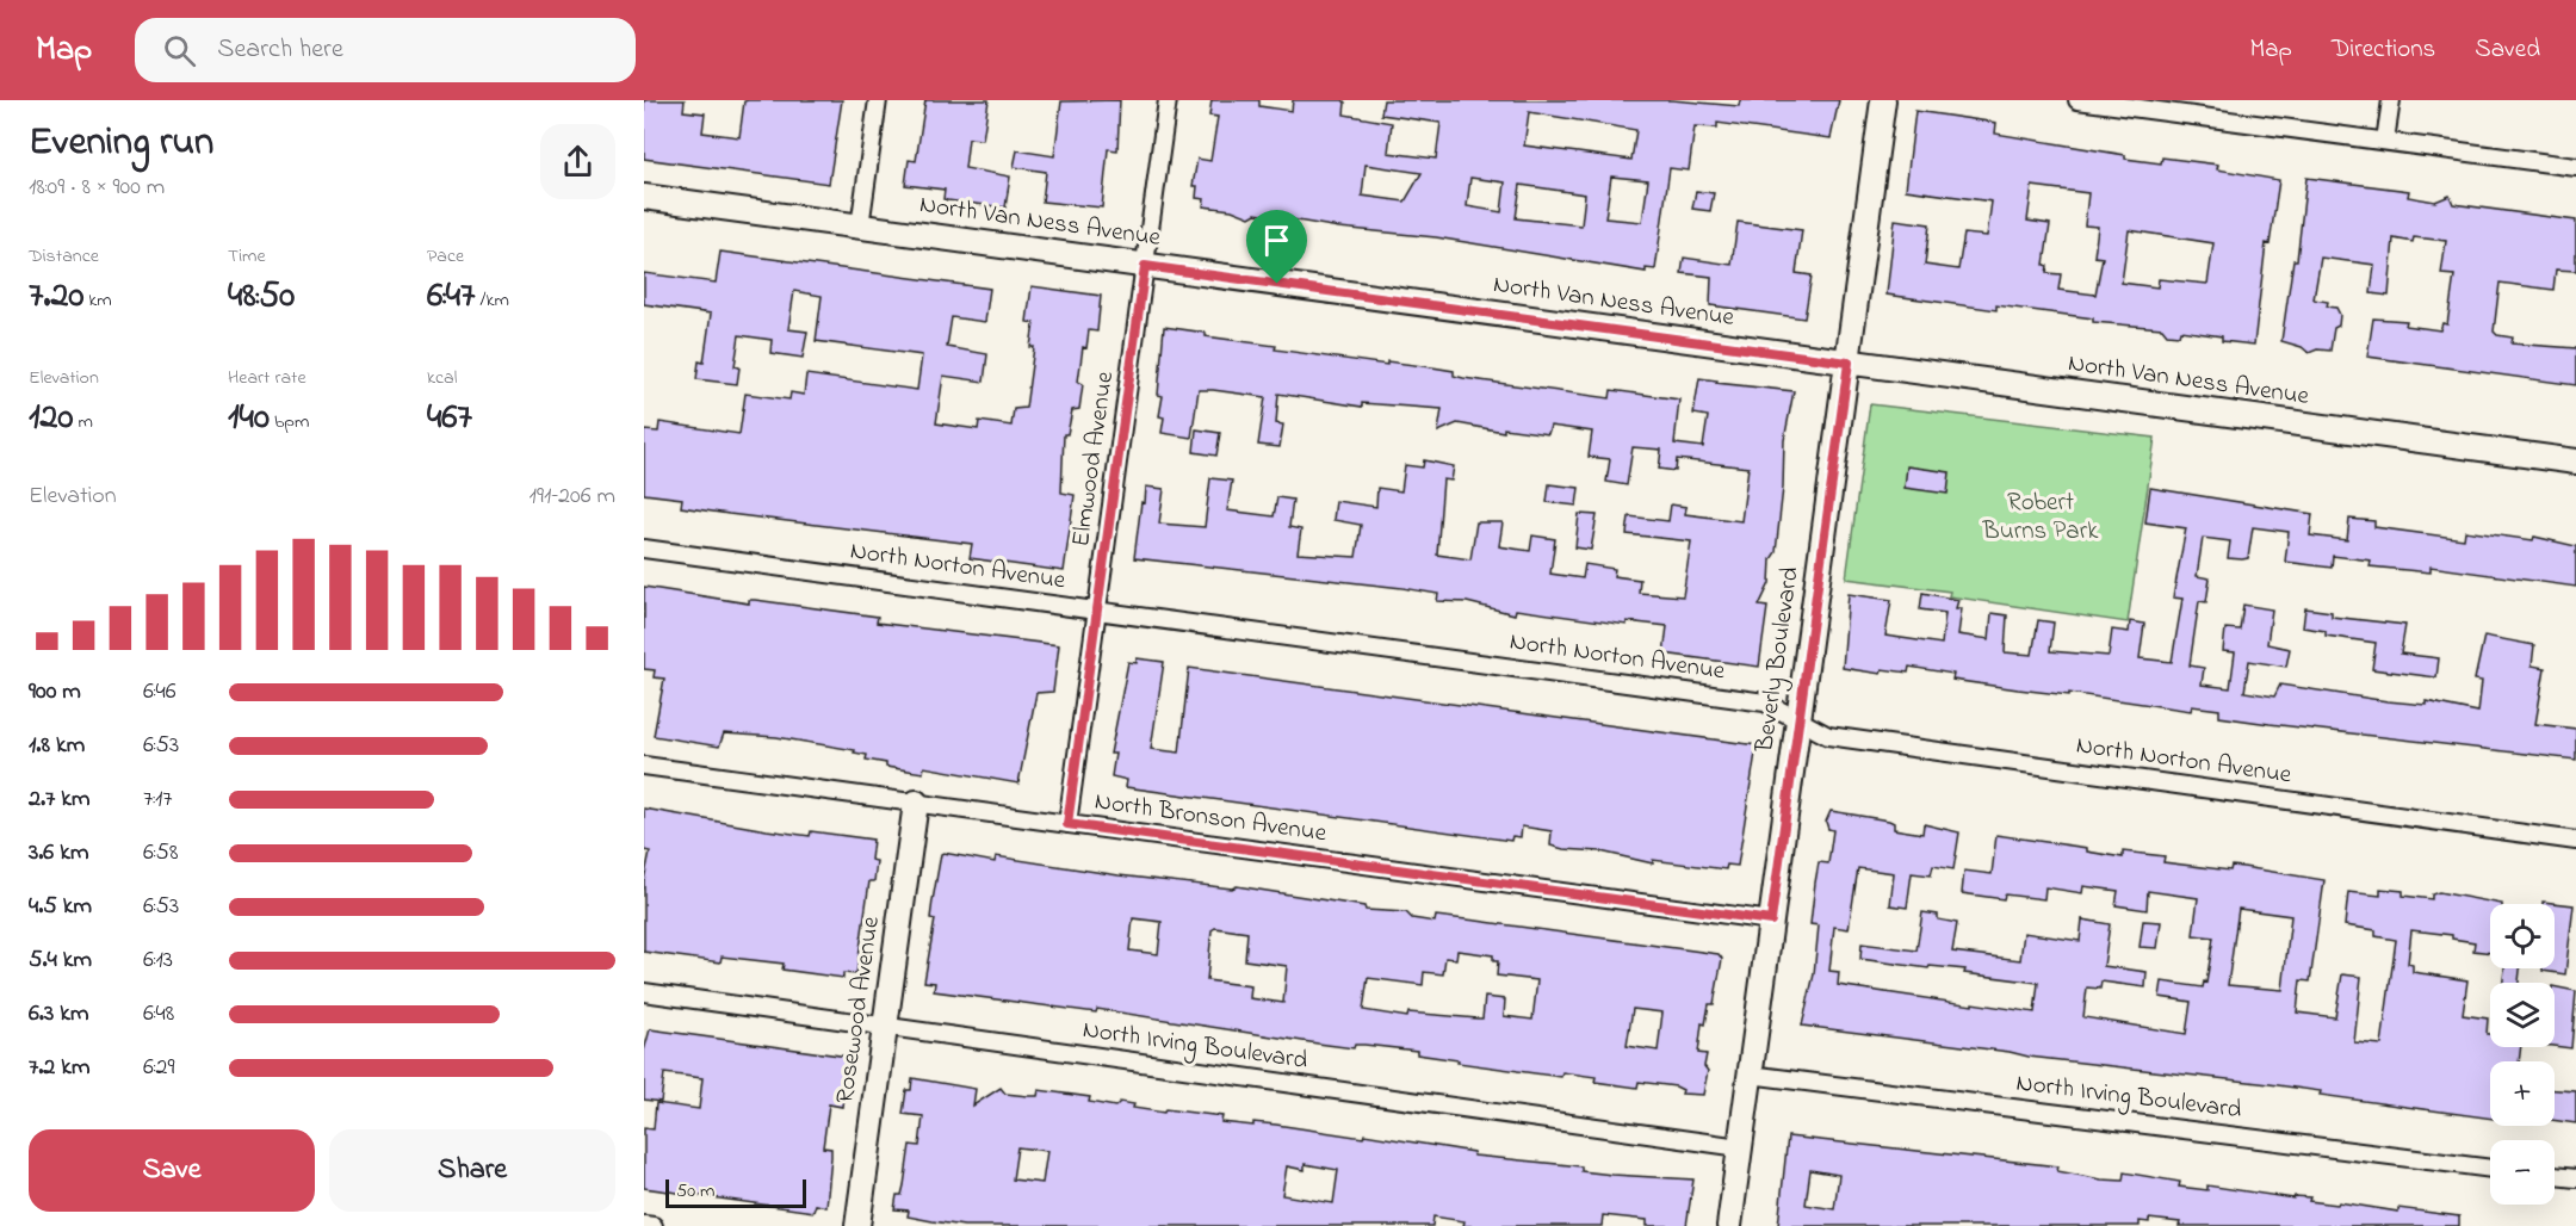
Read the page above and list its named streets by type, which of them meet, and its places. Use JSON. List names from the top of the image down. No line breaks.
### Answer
{"streets":{"street":["North Van Ness Avenue","Elmwood Avenue","North Norton Avenue","Beverly Boulevard","North Bronson Avenue","Rosewood Avenue","North Irving Boulevard"]},"crossings":[["North Van Ness Avenue","Elmwood Avenue"],["North Van Ness Avenue","Beverly Boulevard"],["Elmwood Avenue","North Norton Avenue"],["Elmwood Avenue","North Bronson Avenue"],["North Norton Avenue","Beverly Boulevard"],["Beverly Boulevard","North Bronson Avenue"],["Beverly Boulevard","North Irving Boulevard"],["North Bronson Avenue","Rosewood Avenue"],["Rosewood Avenue","North Irving Boulevard"]],"parks":["Robert Burns Park"],"scale_bar":"50 m","page":{"header":"Map","search":"Search here","nav":["Map","Directions","Saved"],"heading":["Evening run","18:09 · 8 × 900 m"],"stats":[["Distance","7.20 km"],["Time","48:50"],["Pace","6:47 /km"],["Elevation","120 m"],["Heart rate","140 bpm"],["kcal","467"]],"chart":["Elevation","191–206 m"],"list":[{"name":"900 m","note":"6:46"},{"name":"1.8 km","note":"6:53"},{"name":"2.7 km","note":"7:17"},{"name":"3.6 km","note":"6:58"},{"name":"4.5 km","note":"6:53"},{"name":"5.4 km","note":"6:13"},{"name":"6.3 km","note":"6:48"},{"name":"7.2 km","note":"6:29"}],"map_buttons":["+","−"],"buttons":["Save","Share"],"scale":"50 m"}}
